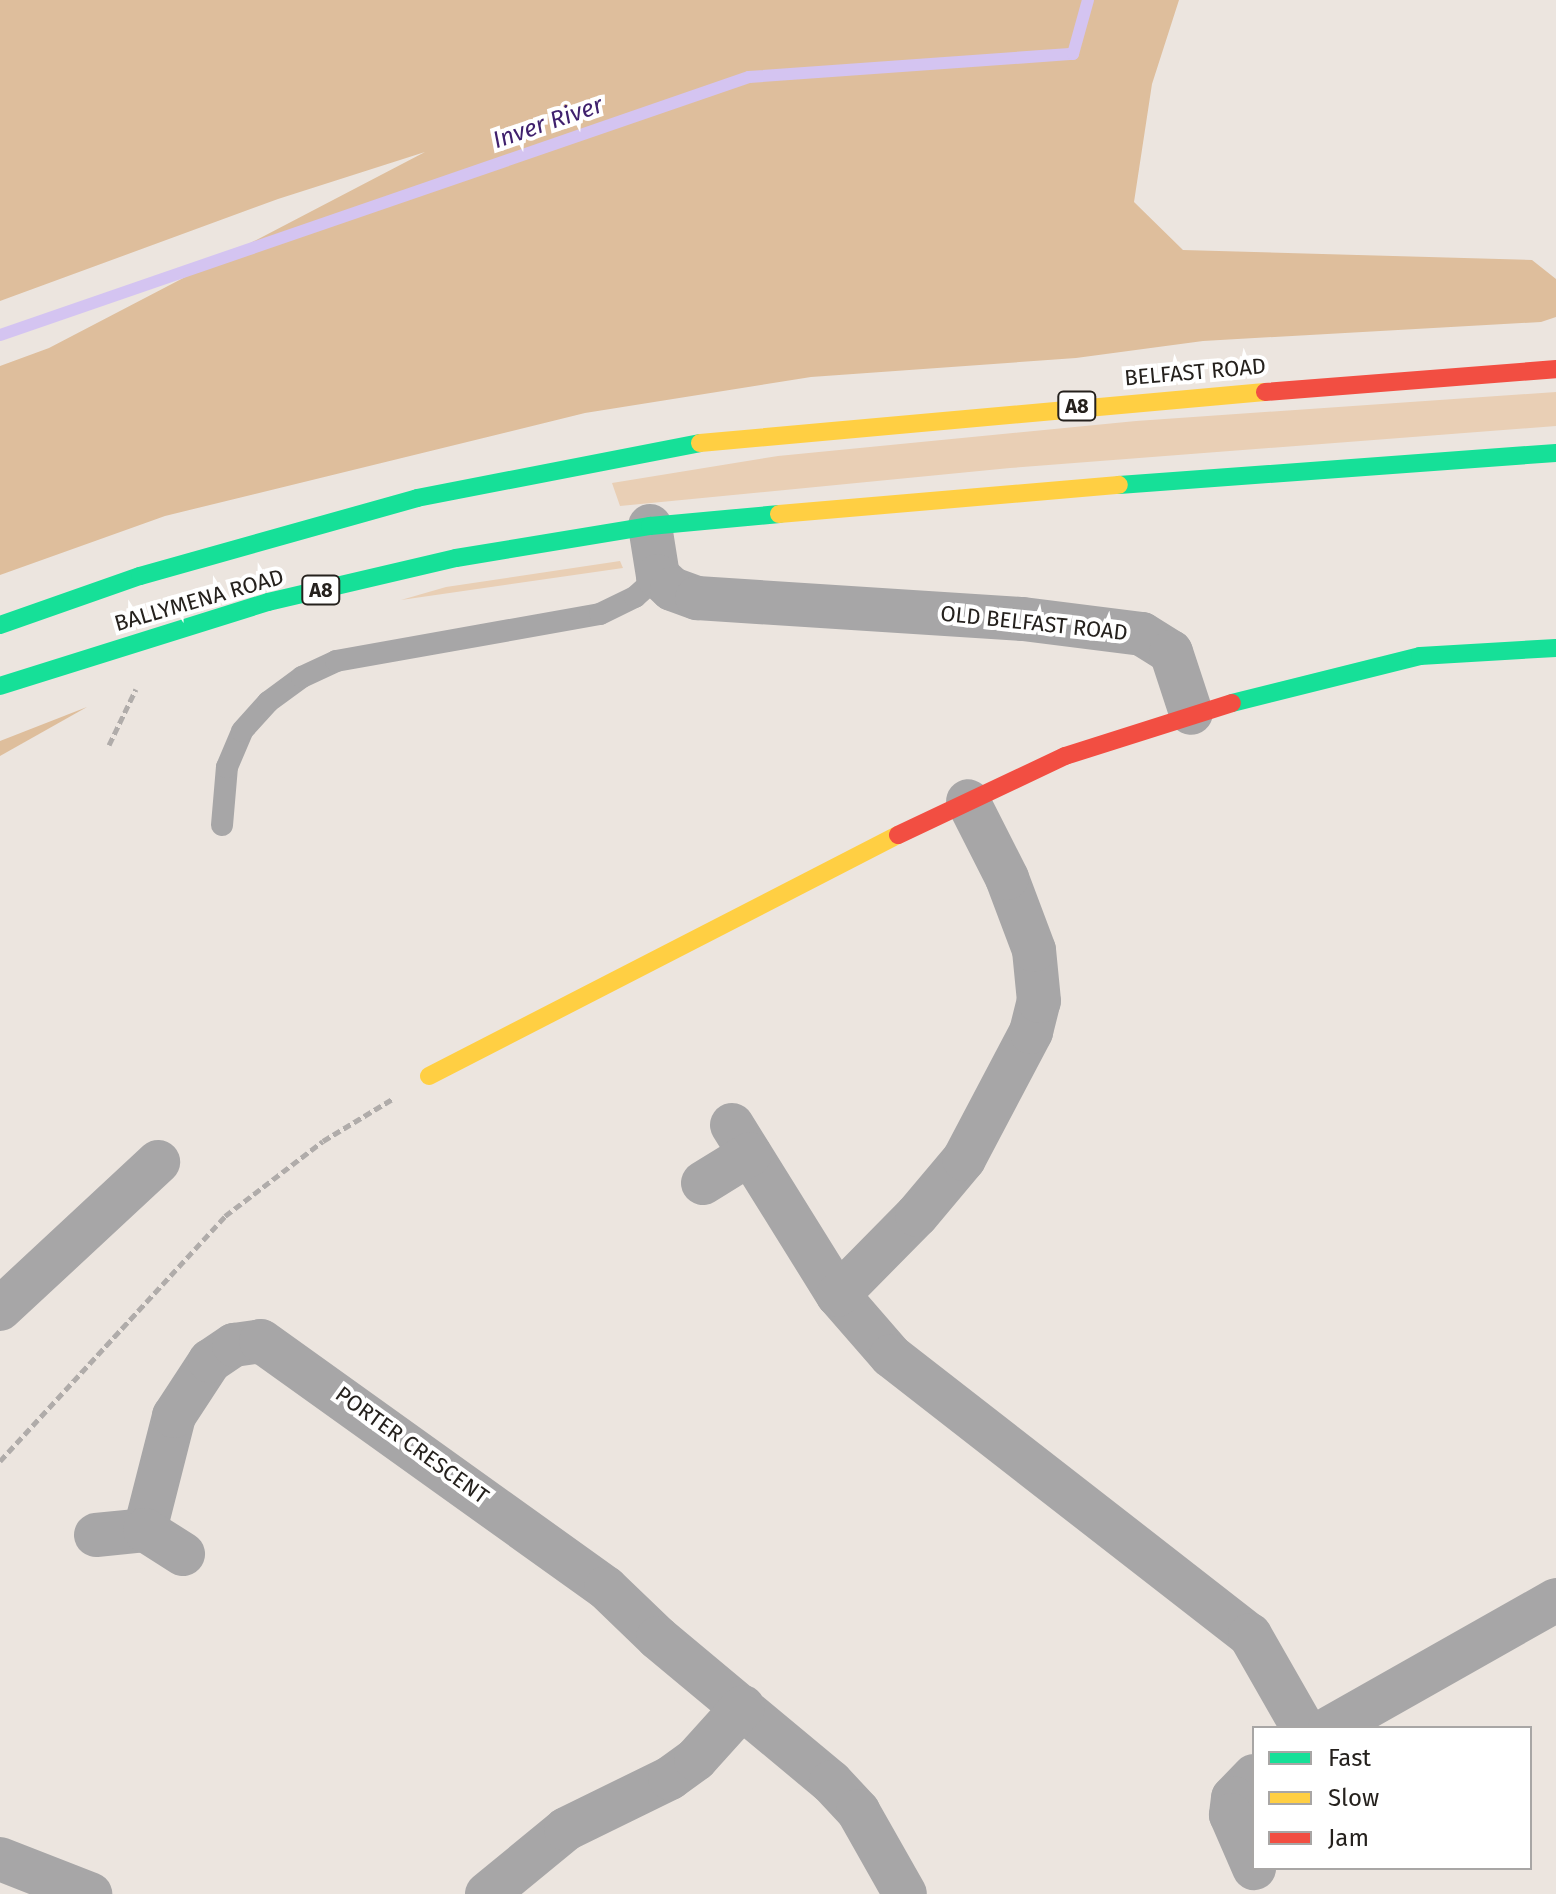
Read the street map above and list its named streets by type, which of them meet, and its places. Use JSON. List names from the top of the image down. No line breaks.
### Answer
{"streets":{"main road":["BELFAST ROAD","A8","BALLYMENA ROAD"],"street":["OLD BELFAST ROAD","PORTER CRESCENT"]},"crossings":[["BELFAST ROAD","BALLYMENA ROAD"],["A8","BALLYMENA ROAD"]],"water":["Inver River"],"legend":["Fast","Slow","Jam"]}
